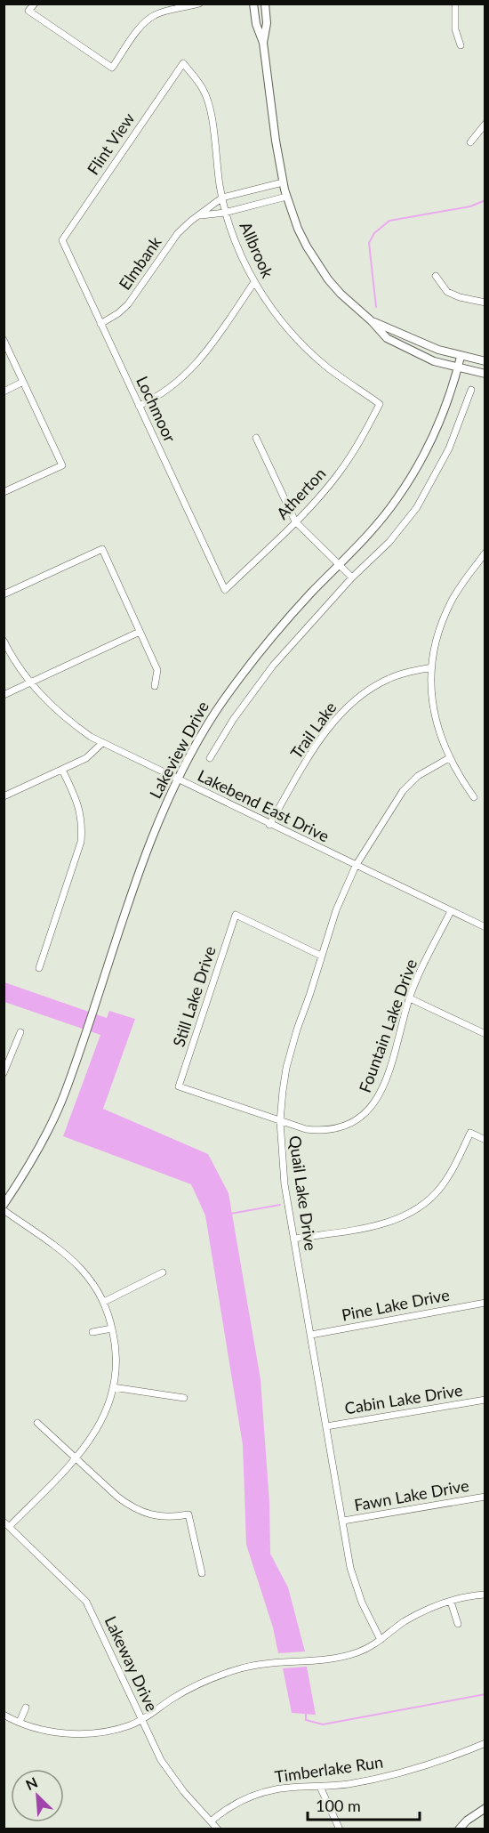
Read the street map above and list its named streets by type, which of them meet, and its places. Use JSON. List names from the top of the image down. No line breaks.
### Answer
{"streets":{"street":["Flint View","Allbrook","Elmbank","Lochmoor","Atherton","Trail Lake","Lakeview Drive","Lakebend East Drive","Still Lake Drive","Fountain Lake Drive","Quail Lake Drive","Pine Lake Drive","Cabin Lake Drive","Fawn Lake Drive","Lakeway Drive","Timberlake Run"]},"crossings":[["Flint View","Allbrook"],["Flint View","Lochmoor"],["Allbrook","Elmbank"],["Allbrook","Atherton"],["Elmbank","Lochmoor"],["Lochmoor","Atherton"],["Trail Lake","Lakebend East Drive"],["Lakeview Drive","Lakebend East Drive"],["Lakebend East Drive","Fountain Lake Drive"],["Lakebend East Drive","Quail Lake Drive"],["Still Lake Drive","Fountain Lake Drive"],["Still Lake Drive","Quail Lake Drive"],["Fountain Lake Drive","Quail Lake Drive"],["Quail Lake Drive","Pine Lake Drive"],["Quail Lake Drive","Cabin Lake Drive"],["Quail Lake Drive","Fawn Lake Drive"],["Lakeway Drive","Timberlake Run"]],"scale_bar":"100 m","north":"top left"}
